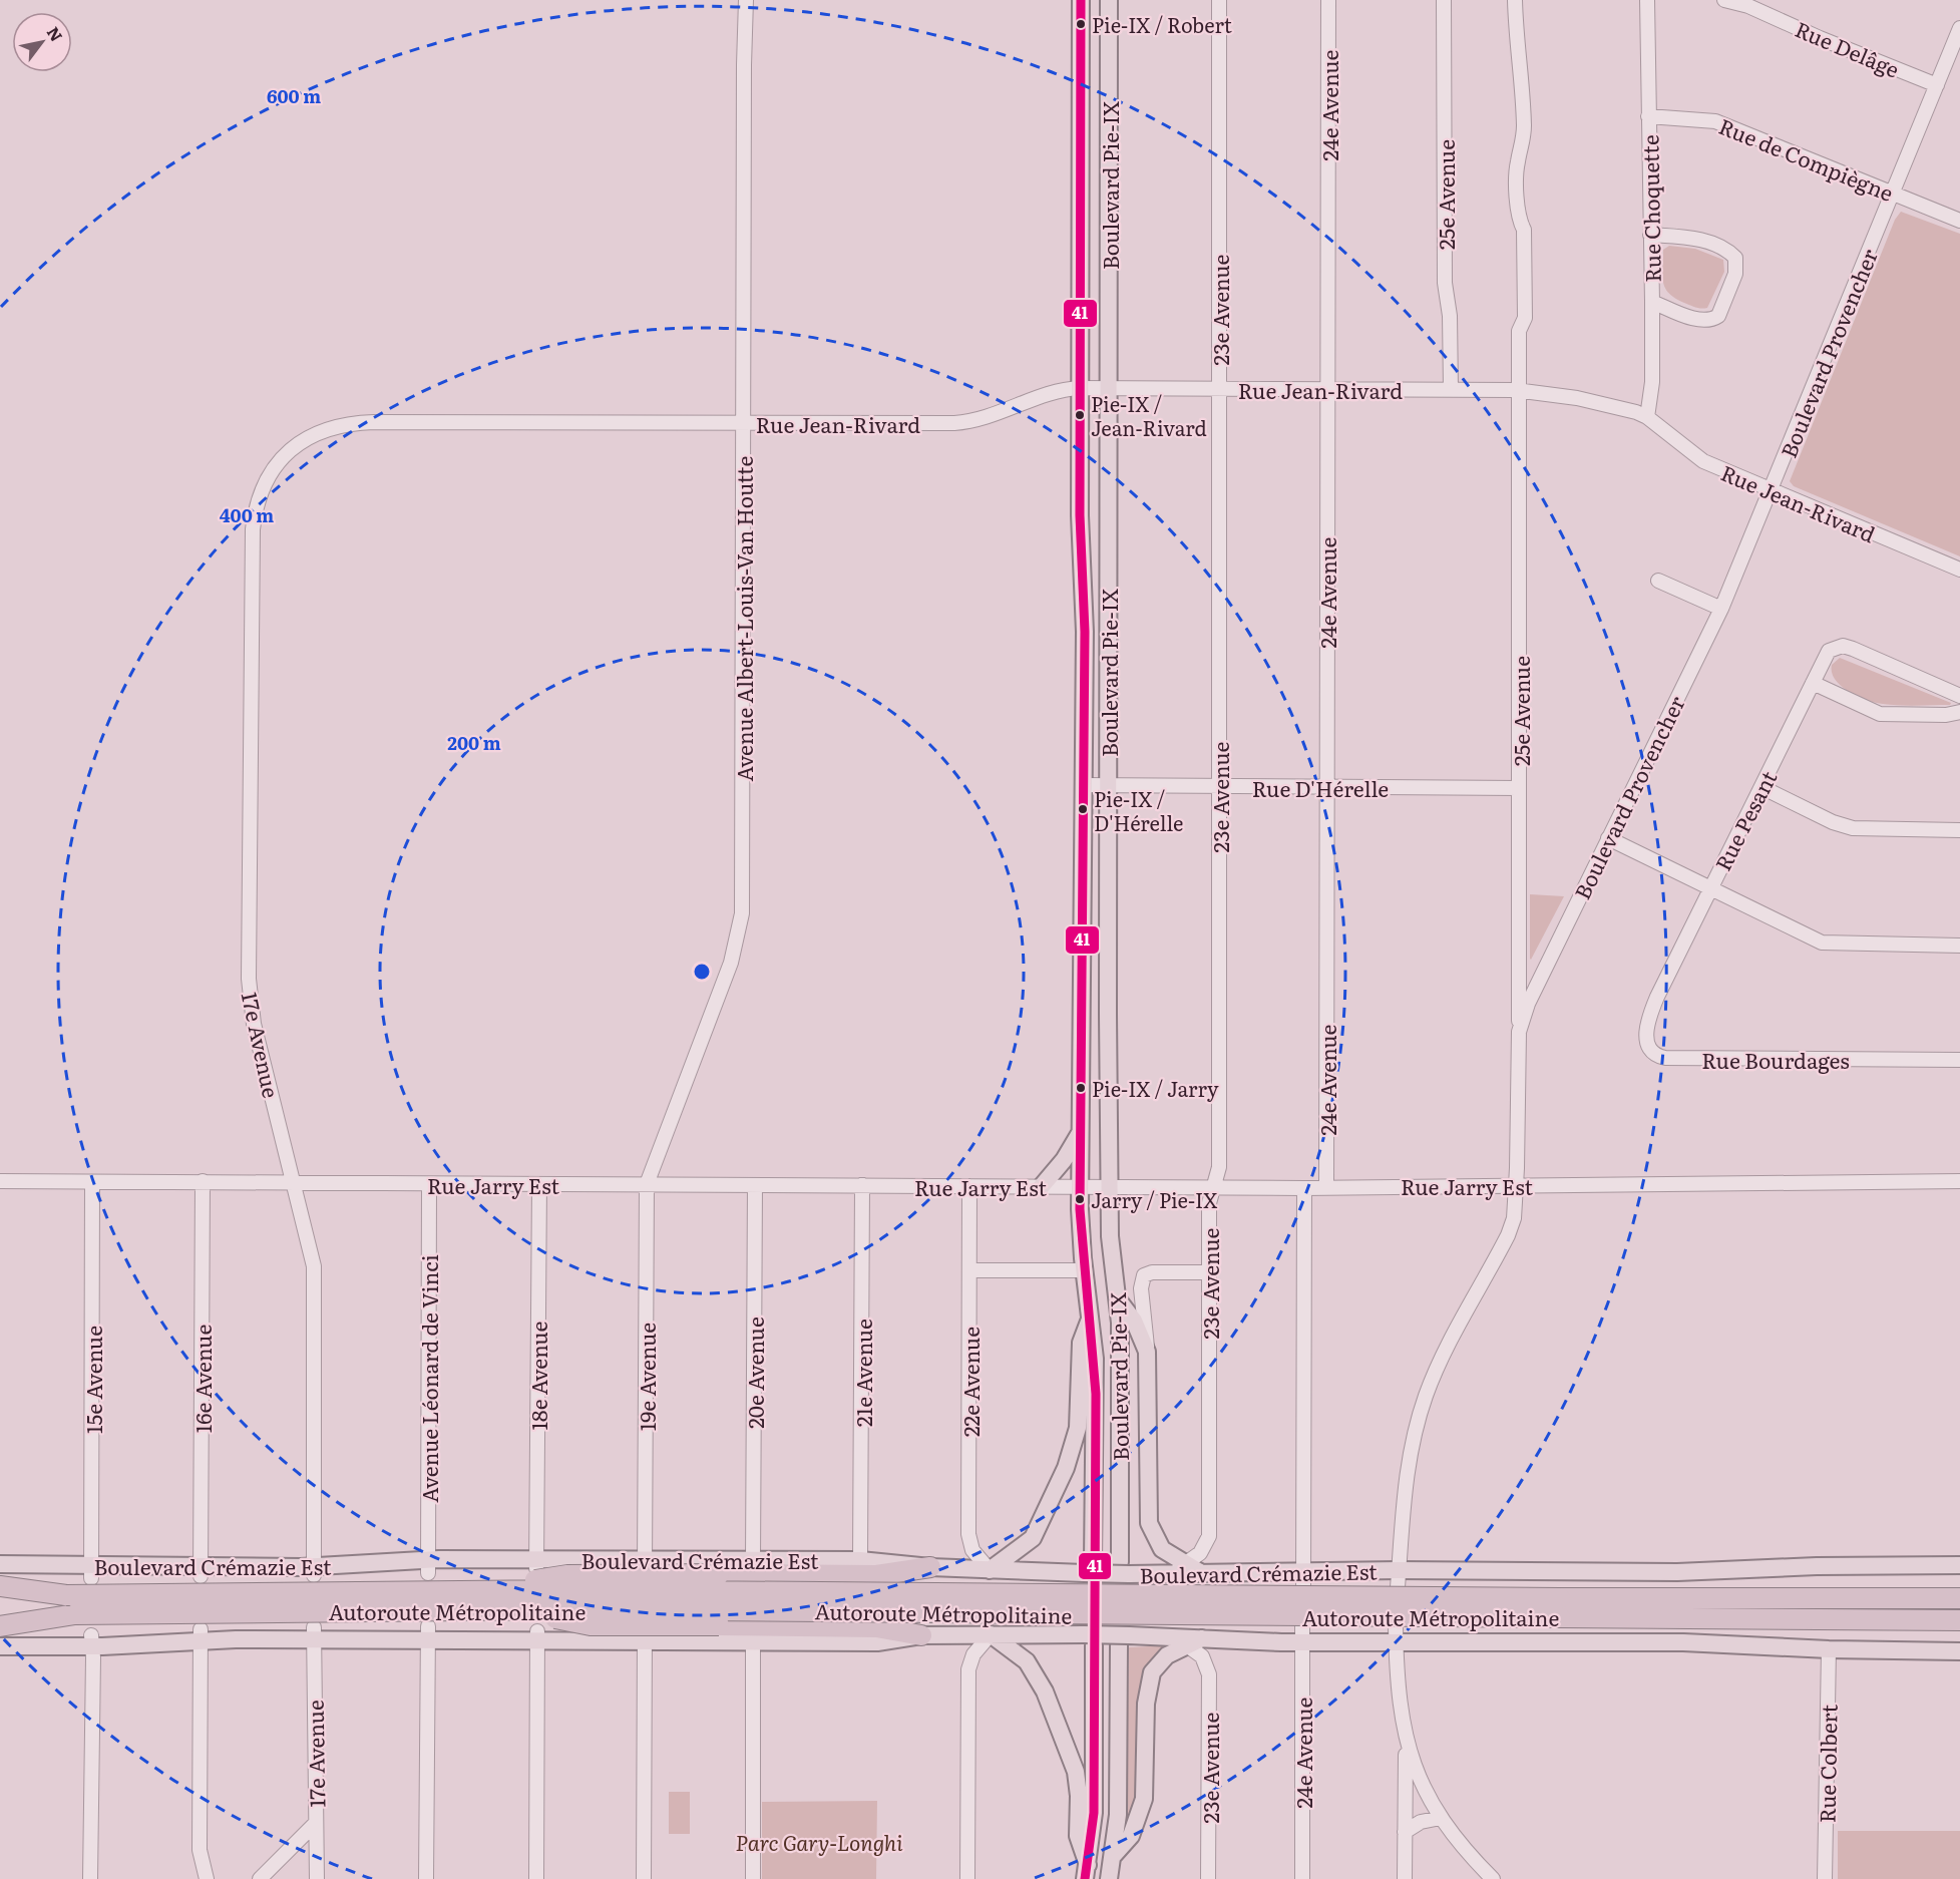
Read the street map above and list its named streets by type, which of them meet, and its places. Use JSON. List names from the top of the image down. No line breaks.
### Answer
{"streets":{"highway":["Autoroute Métropolitaine"],"main road":["Boulevard Pie-IX","Boulevard Crémazie Est"],"street":["Rue Delâge","24e Avenue","Rue de Compiègne","25e Avenue","Rue Choquette","23e Avenue","Boulevard Provencher","Rue Jean-Rivard","Avenue Albert-Louis-Van Houtte","Rue D'Hérelle","Rue Pesant","17e Avenue","Rue Bourdages","Rue Jarry Est","20e Avenue","21e Avenue","18e Avenue","19e Avenue","16e Avenue","Avenue Léonard de Vinci","15e Avenue","22e Avenue","Rue Colbert"]},"crossings":[["Rue Delâge","Boulevard Provencher"],["24e Avenue","Rue Jean-Rivard"],["24e Avenue","Rue D'Hérelle"],["24e Avenue","Rue Jarry Est"],["Rue de Compiègne","Rue Choquette"],["Rue de Compiègne","Boulevard Provencher"],["Boulevard Pie-IX","Rue Jean-Rivard"],["Boulevard Pie-IX","Rue D'Hérelle"],["Boulevard Pie-IX","Rue Jarry Est"],["Boulevard Pie-IX","Boulevard Crémazie Est"],["25e Avenue","Boulevard Provencher"],["25e Avenue","Rue Jean-Rivard"],["25e Avenue","Rue D'Hérelle"],["Rue Choquette","Rue Jean-Rivard"],["23e Avenue","Rue Jean-Rivard"],["23e Avenue","Rue D'Hérelle"],["23e Avenue","Rue Jarry Est"],["23e Avenue","Boulevard Crémazie Est"],["Boulevard Provencher","Rue Jean-Rivard"],["Boulevard Provencher","Rue Jarry Est"],["Boulevard Provencher","Boulevard Crémazie Est"],["Rue Jean-Rivard","Avenue Albert-Louis-Van Houtte"],["Rue Jean-Rivard","17e Avenue"],["Avenue Albert-Louis-Van Houtte","Rue Jarry Est"],["Avenue Albert-Louis-Van Houtte","19e Avenue"],["Rue Pesant","Rue Bourdages"],["17e Avenue","Rue Jarry Est"],["17e Avenue","Boulevard Crémazie Est"],["Rue Jarry Est","20e Avenue"],["Rue Jarry Est","21e Avenue"],["Rue Jarry Est","18e Avenue"],["Rue Jarry Est","19e Avenue"],["Rue Jarry Est","16e Avenue"],["Rue Jarry Est","Avenue Léonard de Vinci"],["Rue Jarry Est","15e Avenue"],["Rue Jarry Est","22e Avenue"],["20e Avenue","Boulevard Crémazie Est"],["21e Avenue","Boulevard Crémazie Est"],["18e Avenue","Boulevard Crémazie Est"],["19e Avenue","Boulevard Crémazie Est"],["16e Avenue","Boulevard Crémazie Est"],["Avenue Léonard de Vinci","Boulevard Crémazie Est"],["15e Avenue","Boulevard Crémazie Est"],["22e Avenue","Boulevard Crémazie Est"]],"parks":["Parc Gary-Longhi"],"places":["Pie-IX / Robert","Pie-IX / Jean-Rivard","Pie-IX / D'Hérelle","Pie-IX / Jarry","Jarry / Pie-IX"],"lines":["transit line 41"],"north":"top right","rings":["600 m","400 m","200 m"]}
